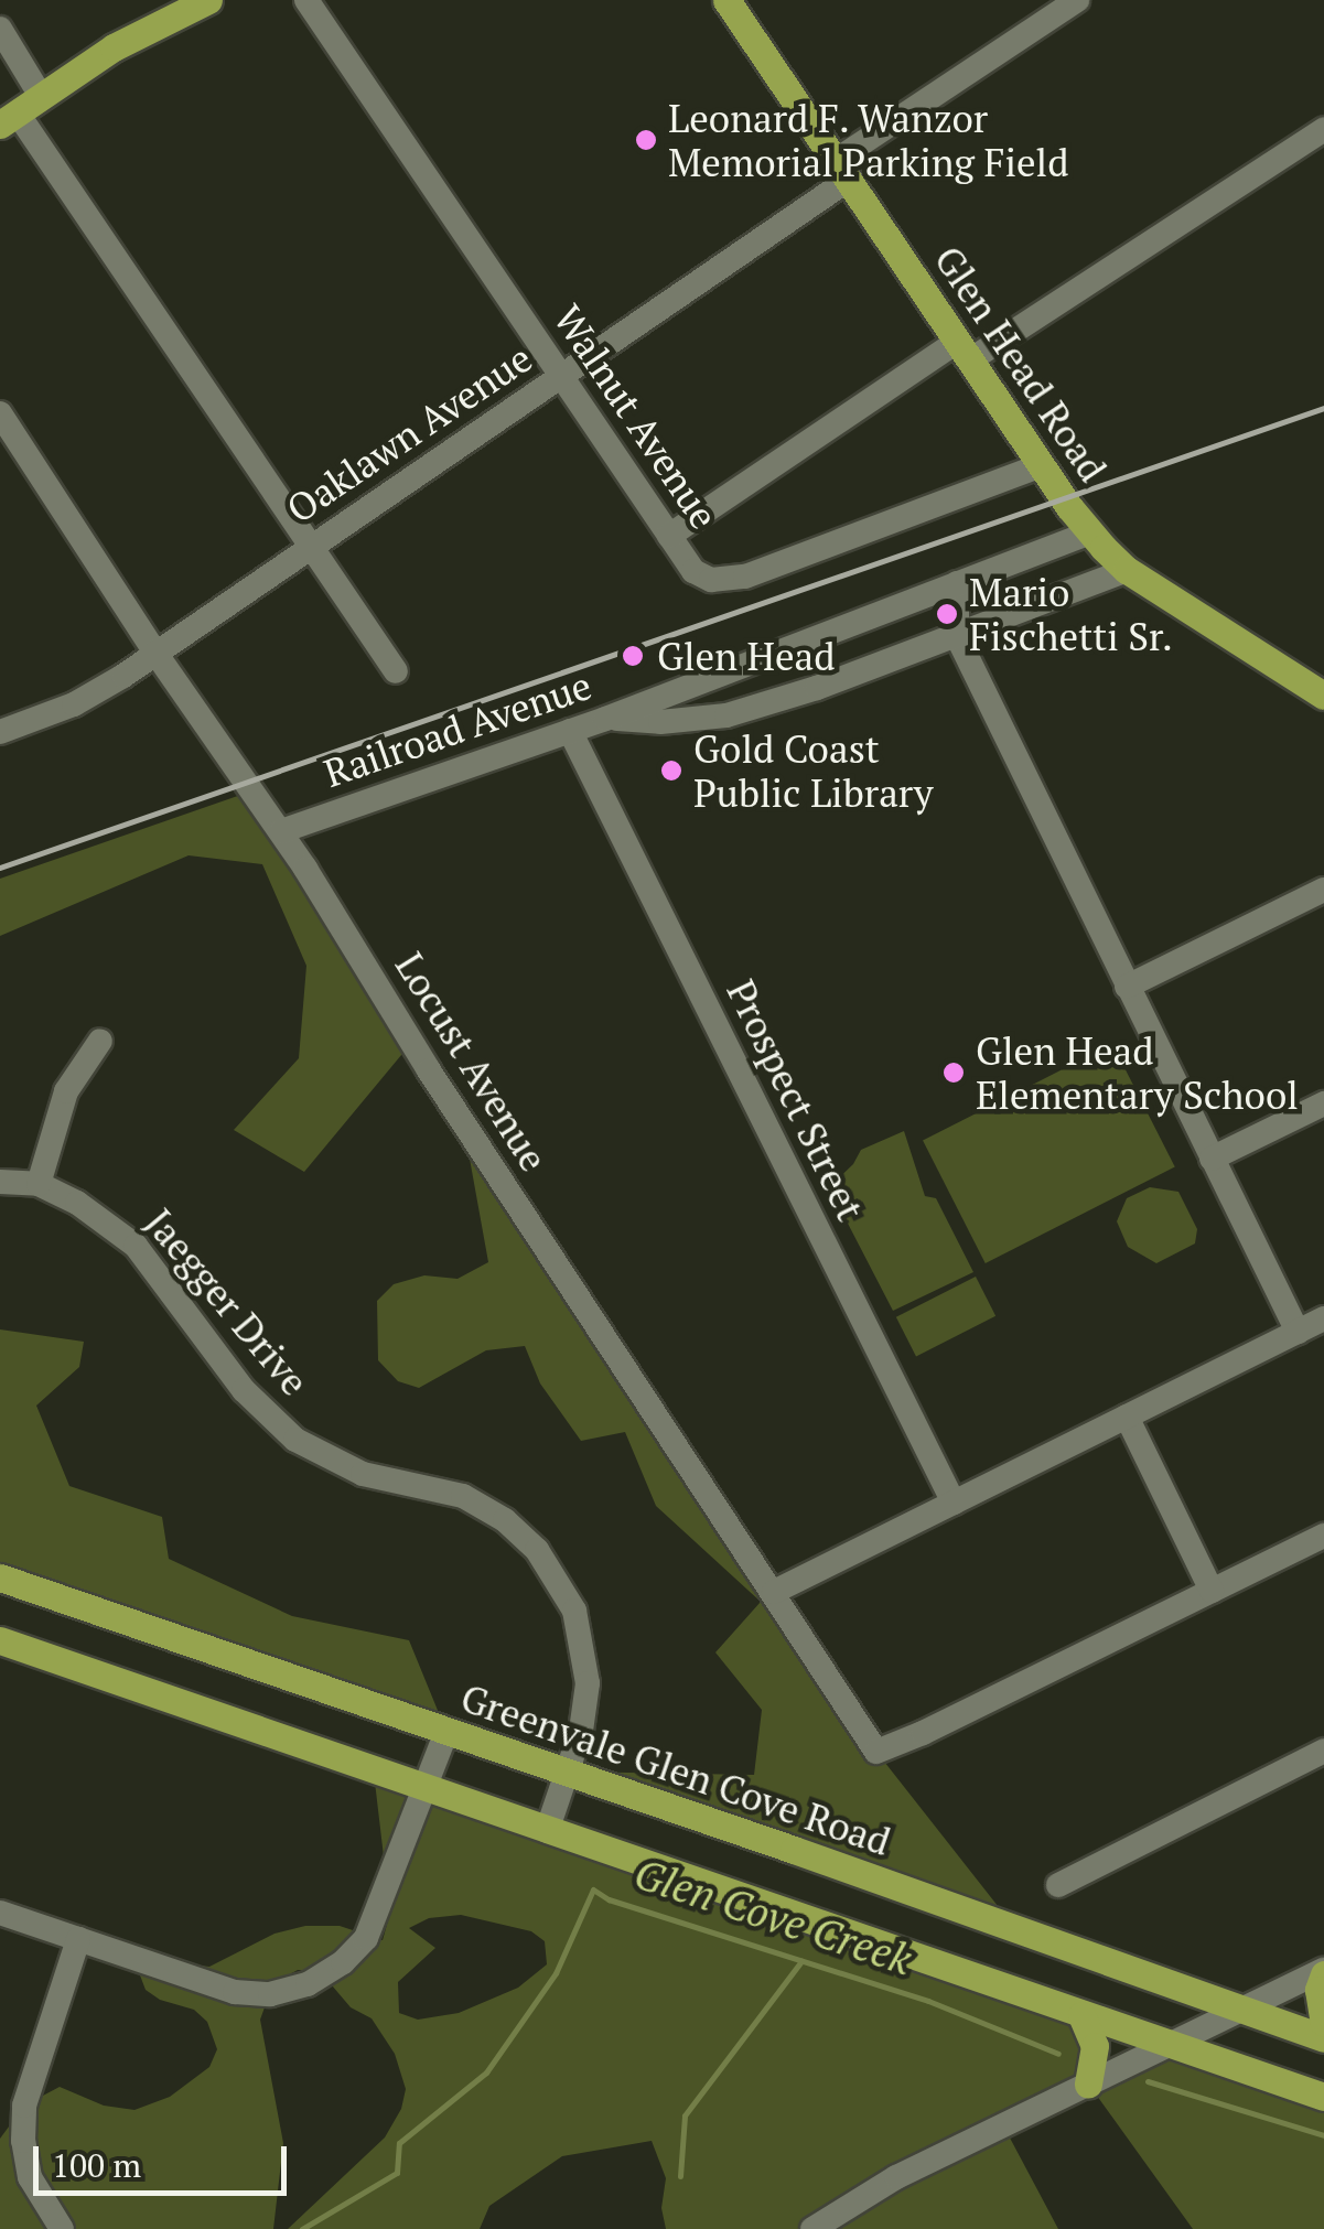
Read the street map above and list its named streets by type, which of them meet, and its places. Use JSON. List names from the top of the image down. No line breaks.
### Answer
{"streets":{"main road":["Glen Head Road","Greenvale Glen Cove Road"],"street":["Walnut Avenue","Oaklawn Avenue","Railroad Avenue","Locust Avenue","Prospect Street","Jaegger Drive"]},"crossings":[["Glen Head Road","Walnut Avenue"],["Glen Head Road","Oaklawn Avenue"],["Glen Head Road","Railroad Avenue"],["Walnut Avenue","Oaklawn Avenue"],["Oaklawn Avenue","Locust Avenue"],["Railroad Avenue","Locust Avenue"],["Railroad Avenue","Prospect Street"],["Jaegger Drive","Greenvale Glen Cove Road"]],"water":["Glen Cove Creek"],"places":["Leonard F. Wanzor Memorial Parking Field","Mario Fischetti Sr.","Glen Head","Gold Coast Public Library","Glen Head Elementary School"],"scale_bar":"100 m"}
